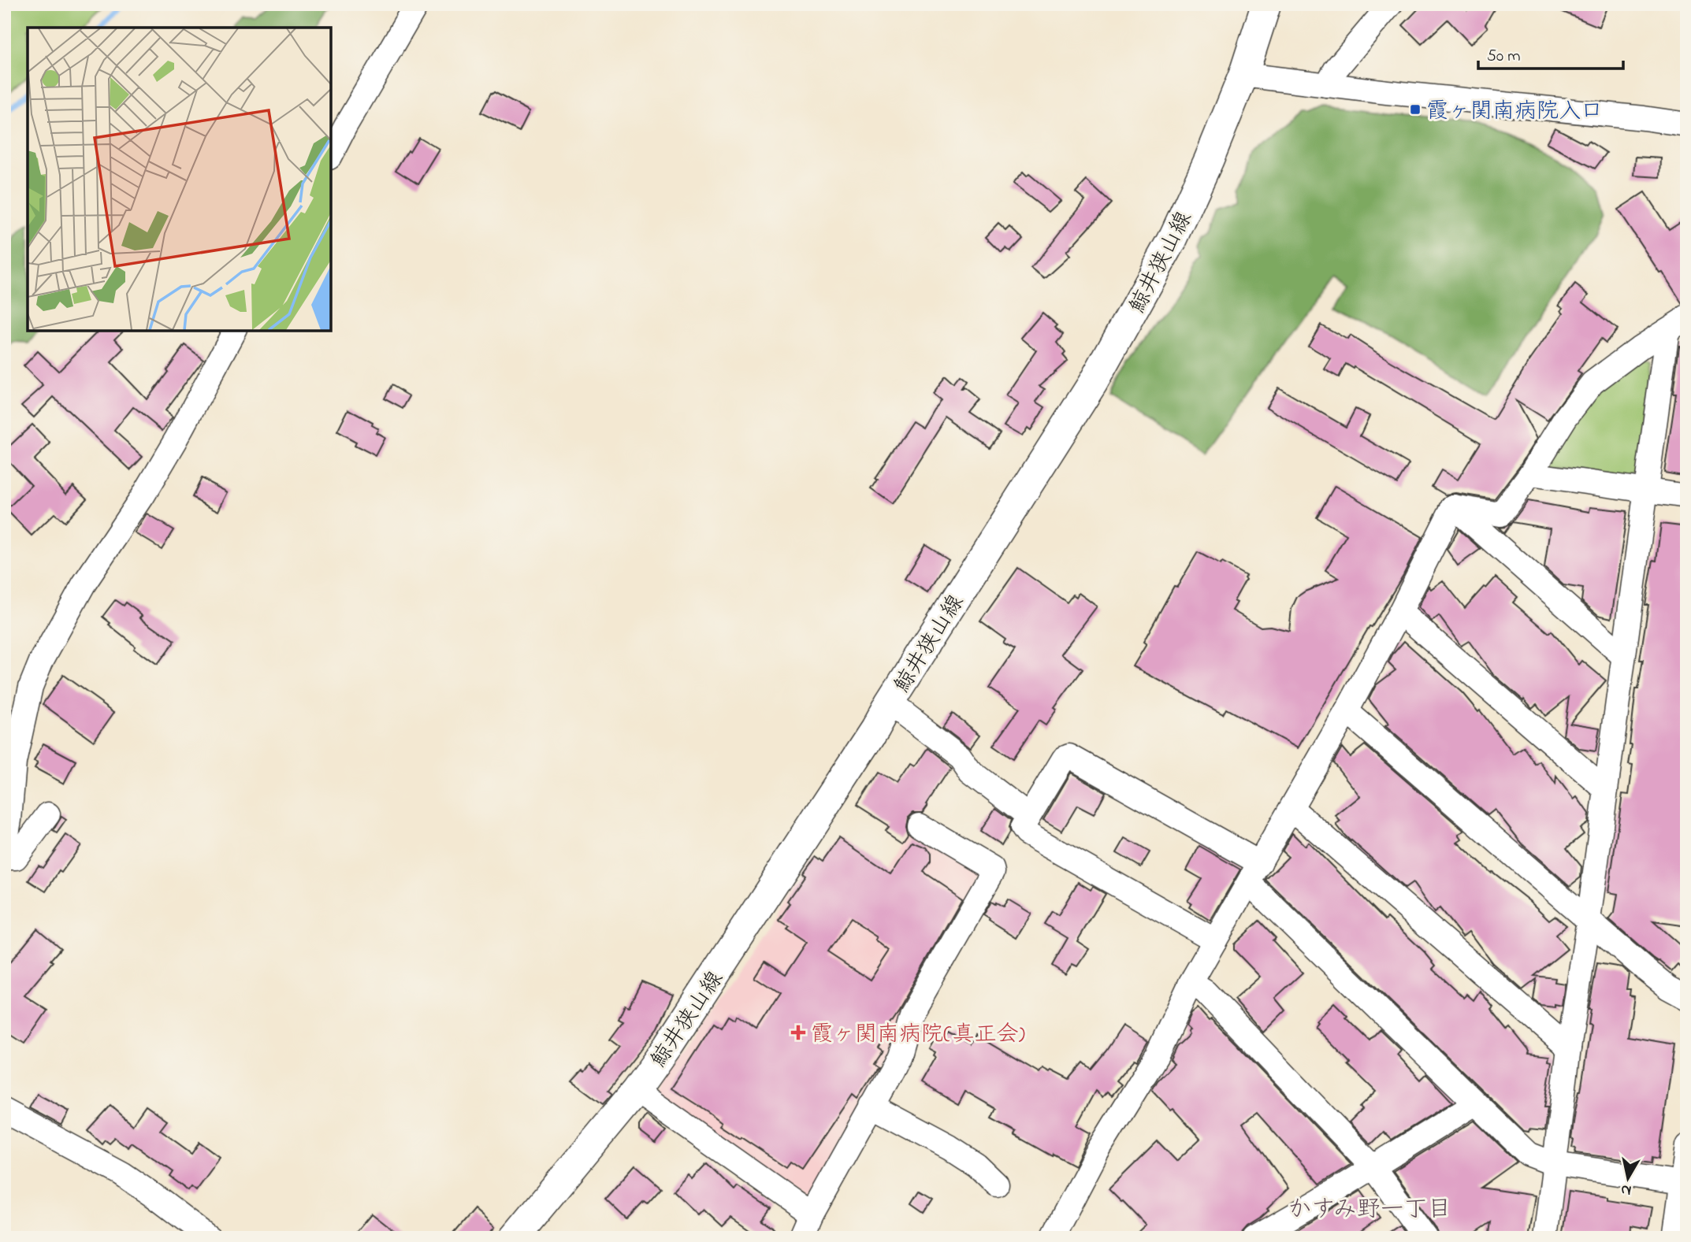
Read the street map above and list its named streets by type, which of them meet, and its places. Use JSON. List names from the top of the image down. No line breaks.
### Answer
{"streets":{"main road":["鯨井狭山線"]},"districts":["かすみ野一丁目"],"places":{"transit":["霞ヶ関南病院入口"],"health":["霞ヶ関南病院(真正会)"]},"scale_bar":"50 m","north":"bottom"}
